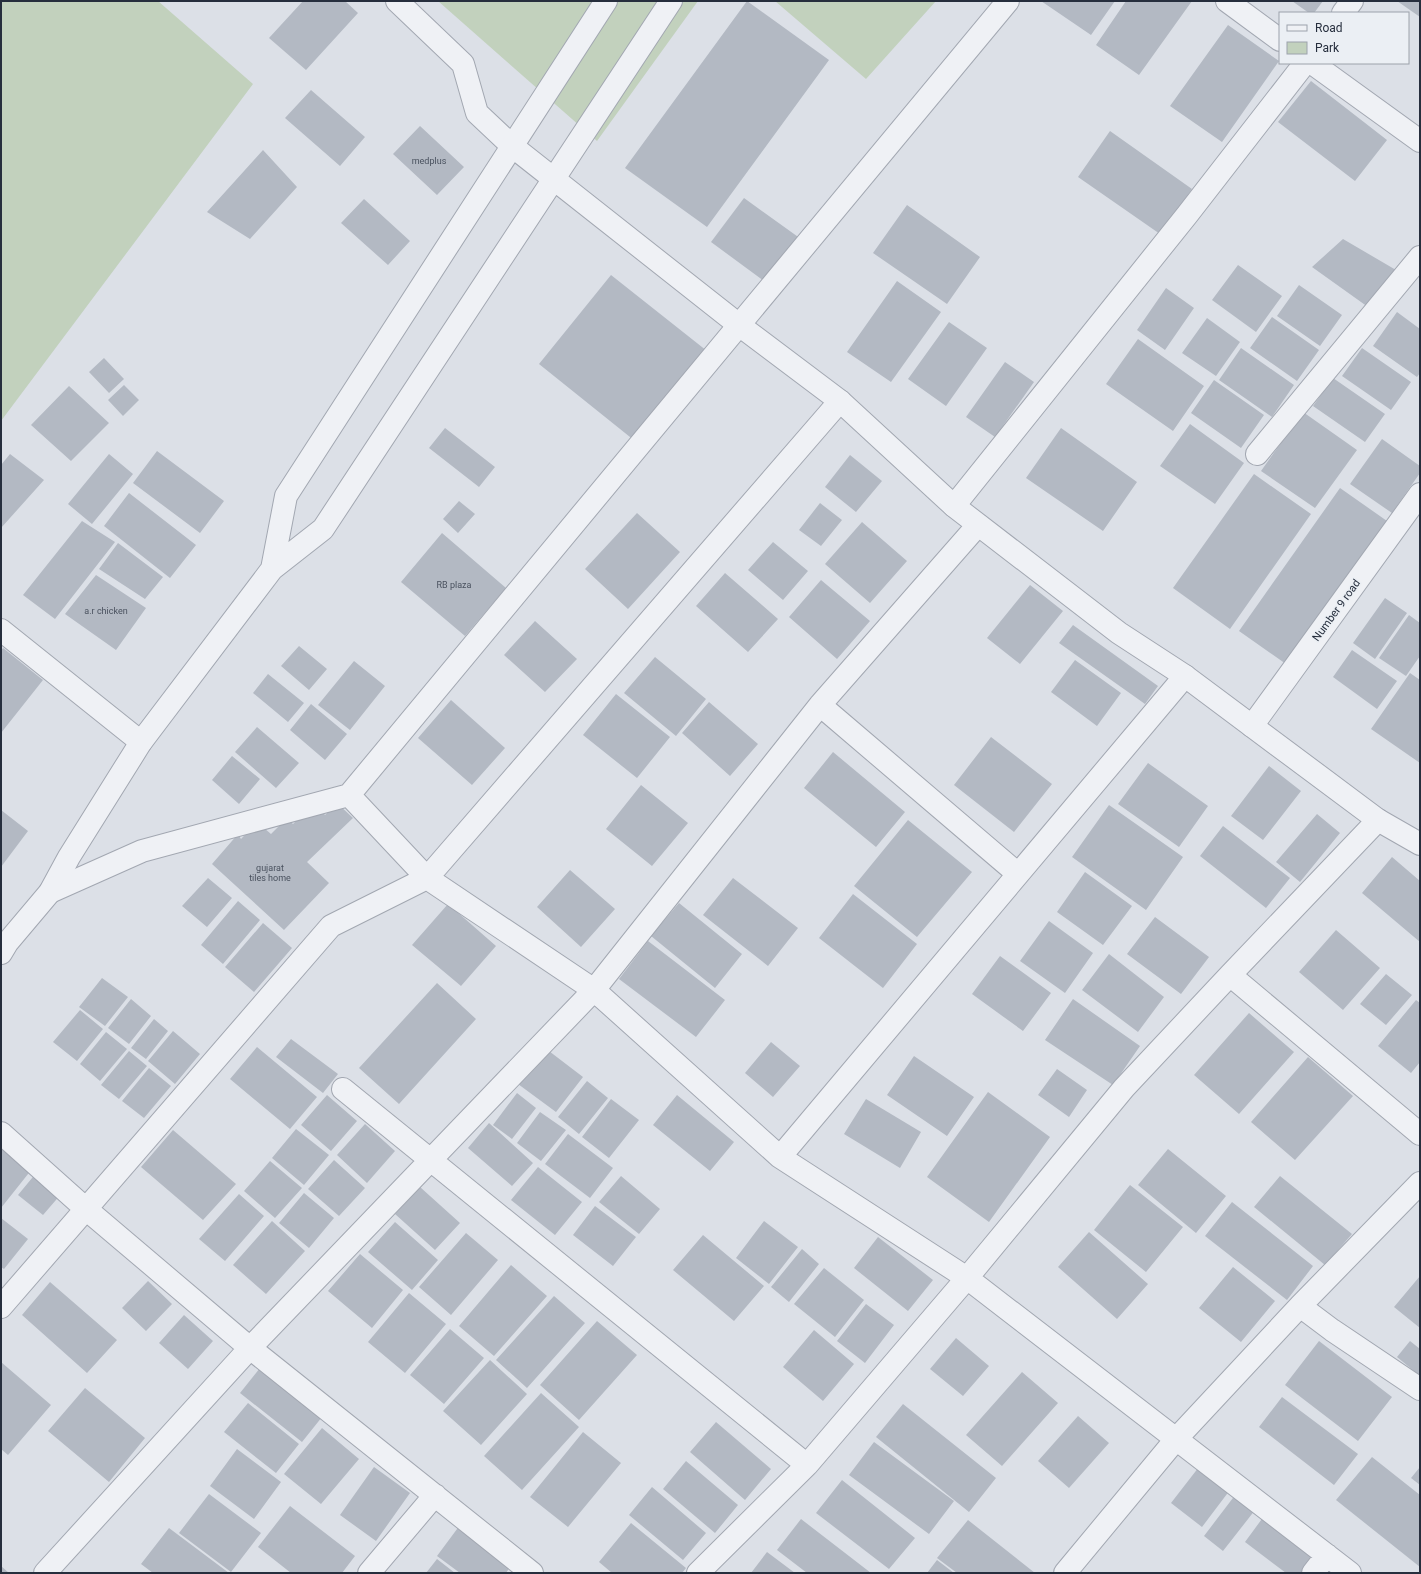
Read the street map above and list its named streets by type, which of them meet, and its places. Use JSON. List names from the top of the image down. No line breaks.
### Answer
{"streets":{"street":["Number 9 road"]},"house_numbers":["medplus","RB plaza","a.r chicken","gujarat tiles home"],"legend":["Road","Park"]}
